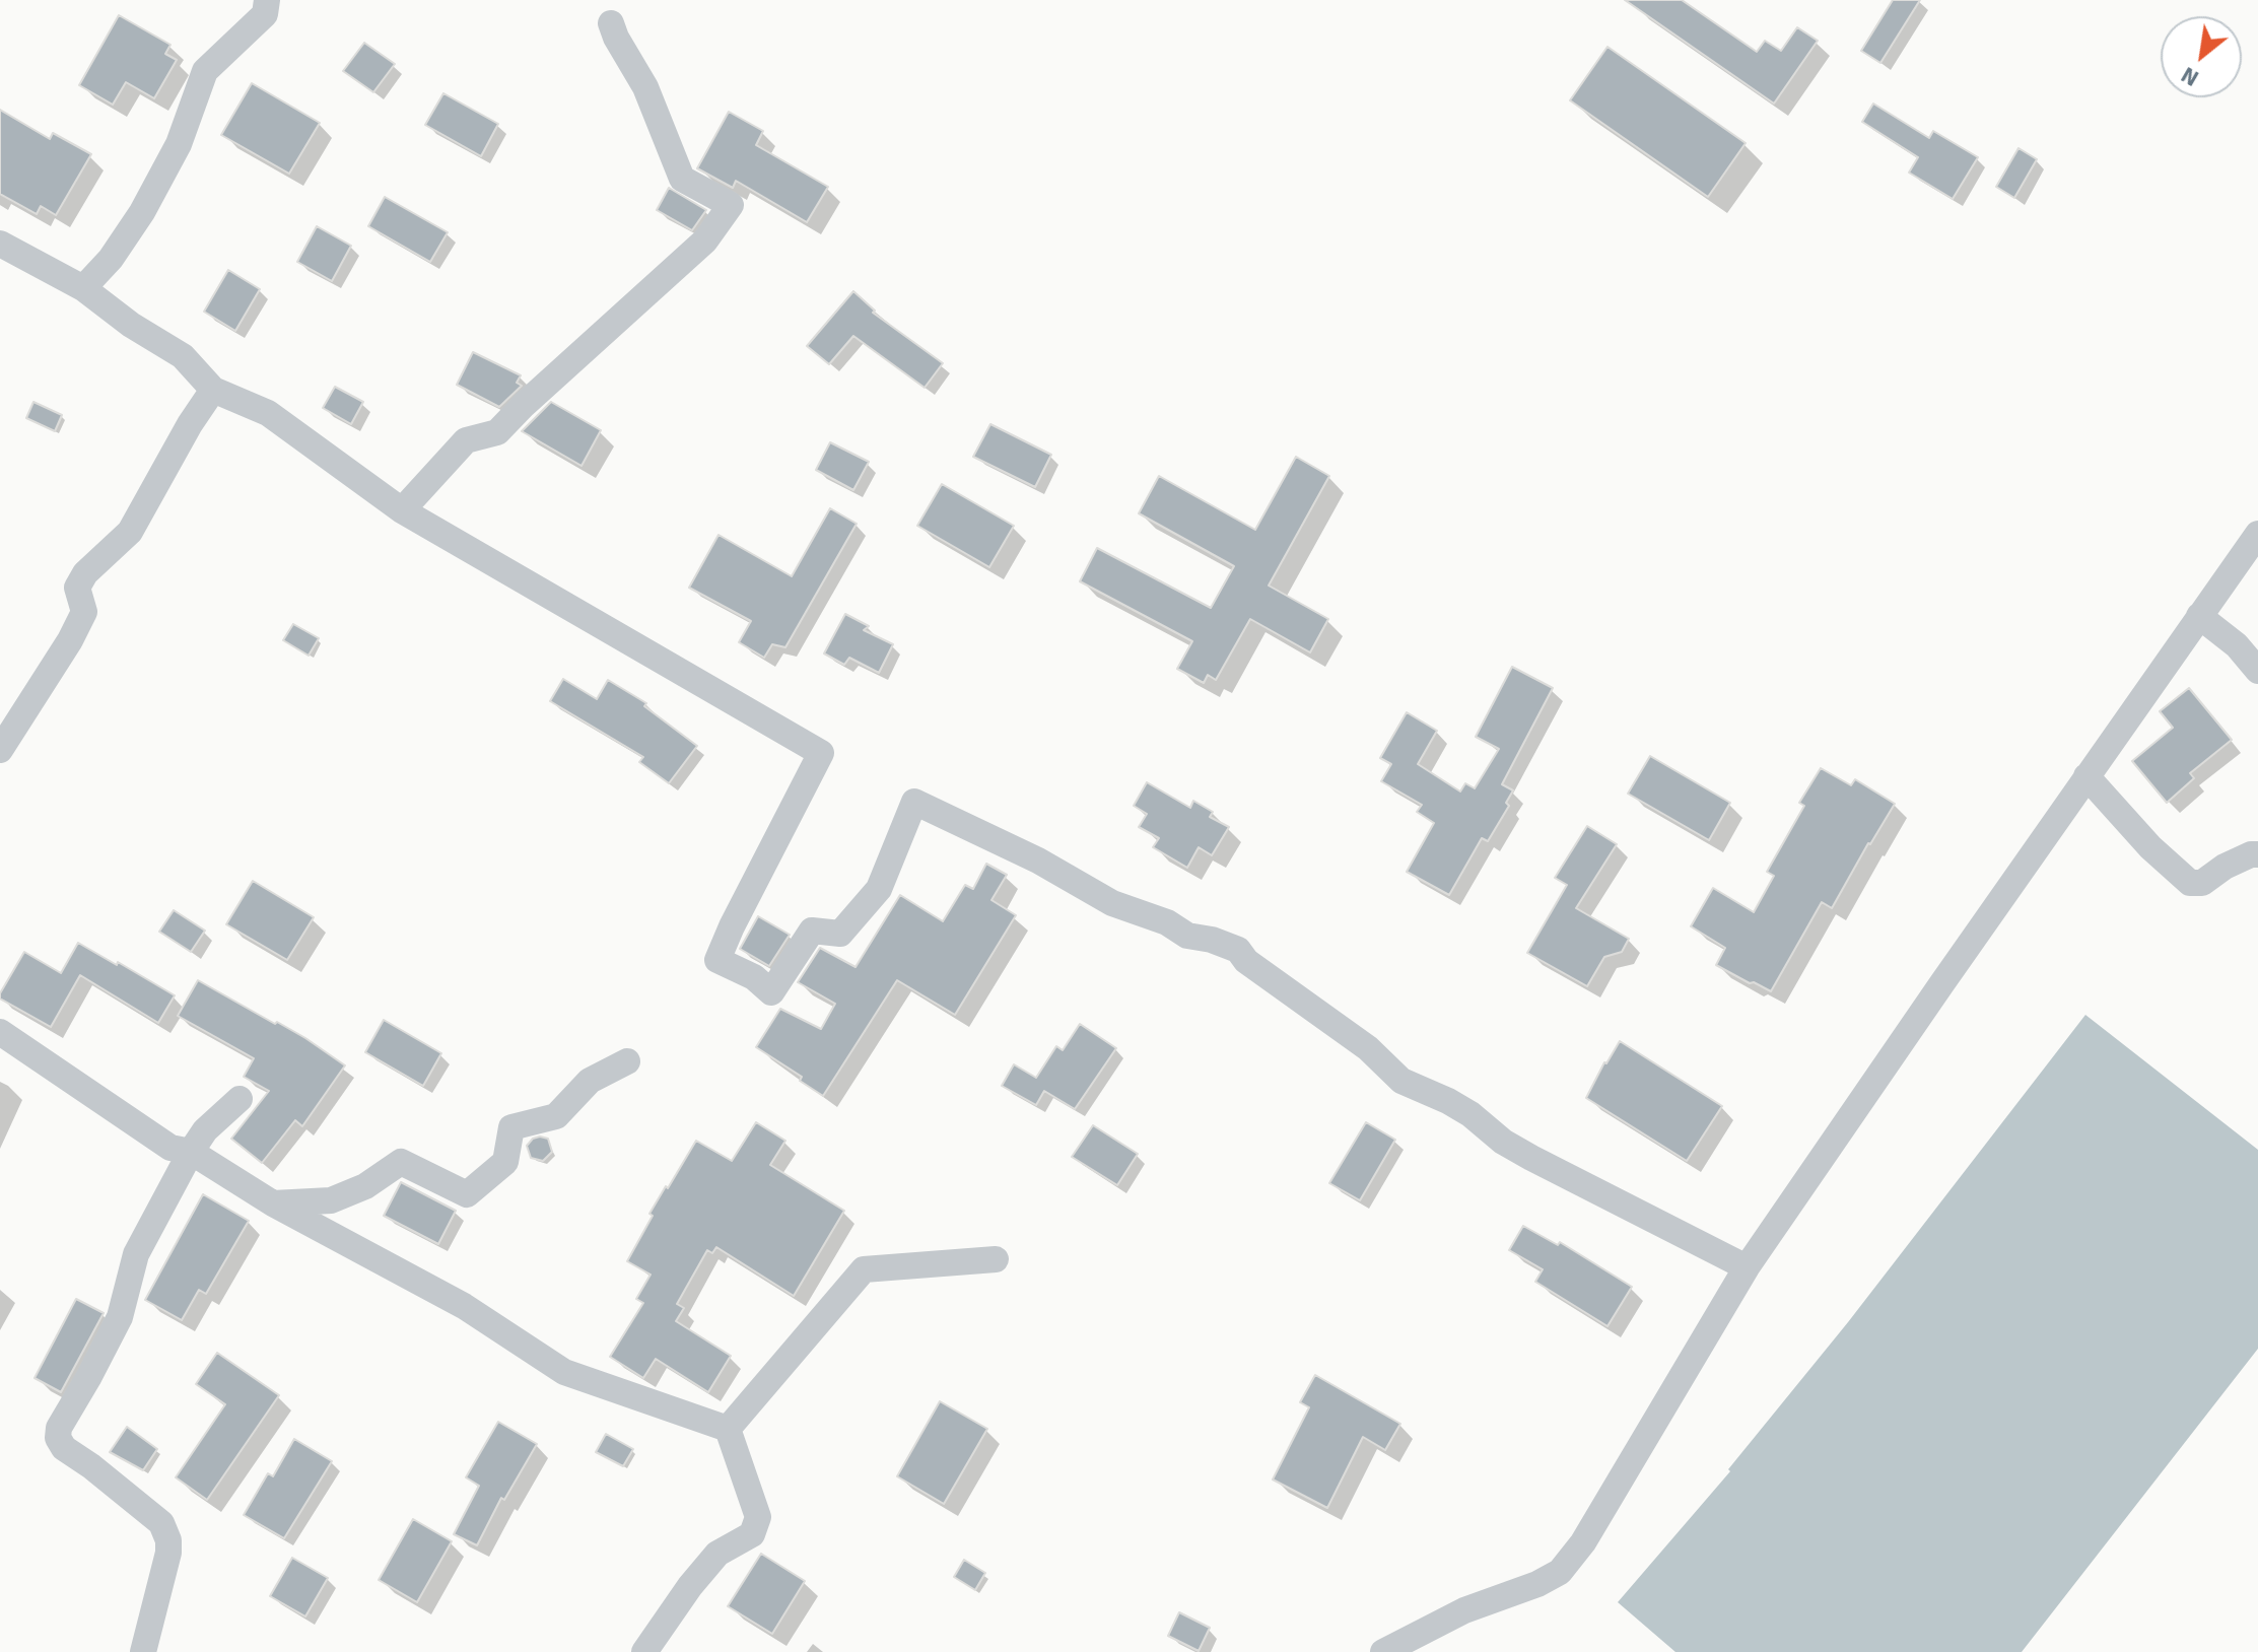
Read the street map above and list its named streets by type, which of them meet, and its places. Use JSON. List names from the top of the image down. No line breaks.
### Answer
{"north":"bottom left"}
